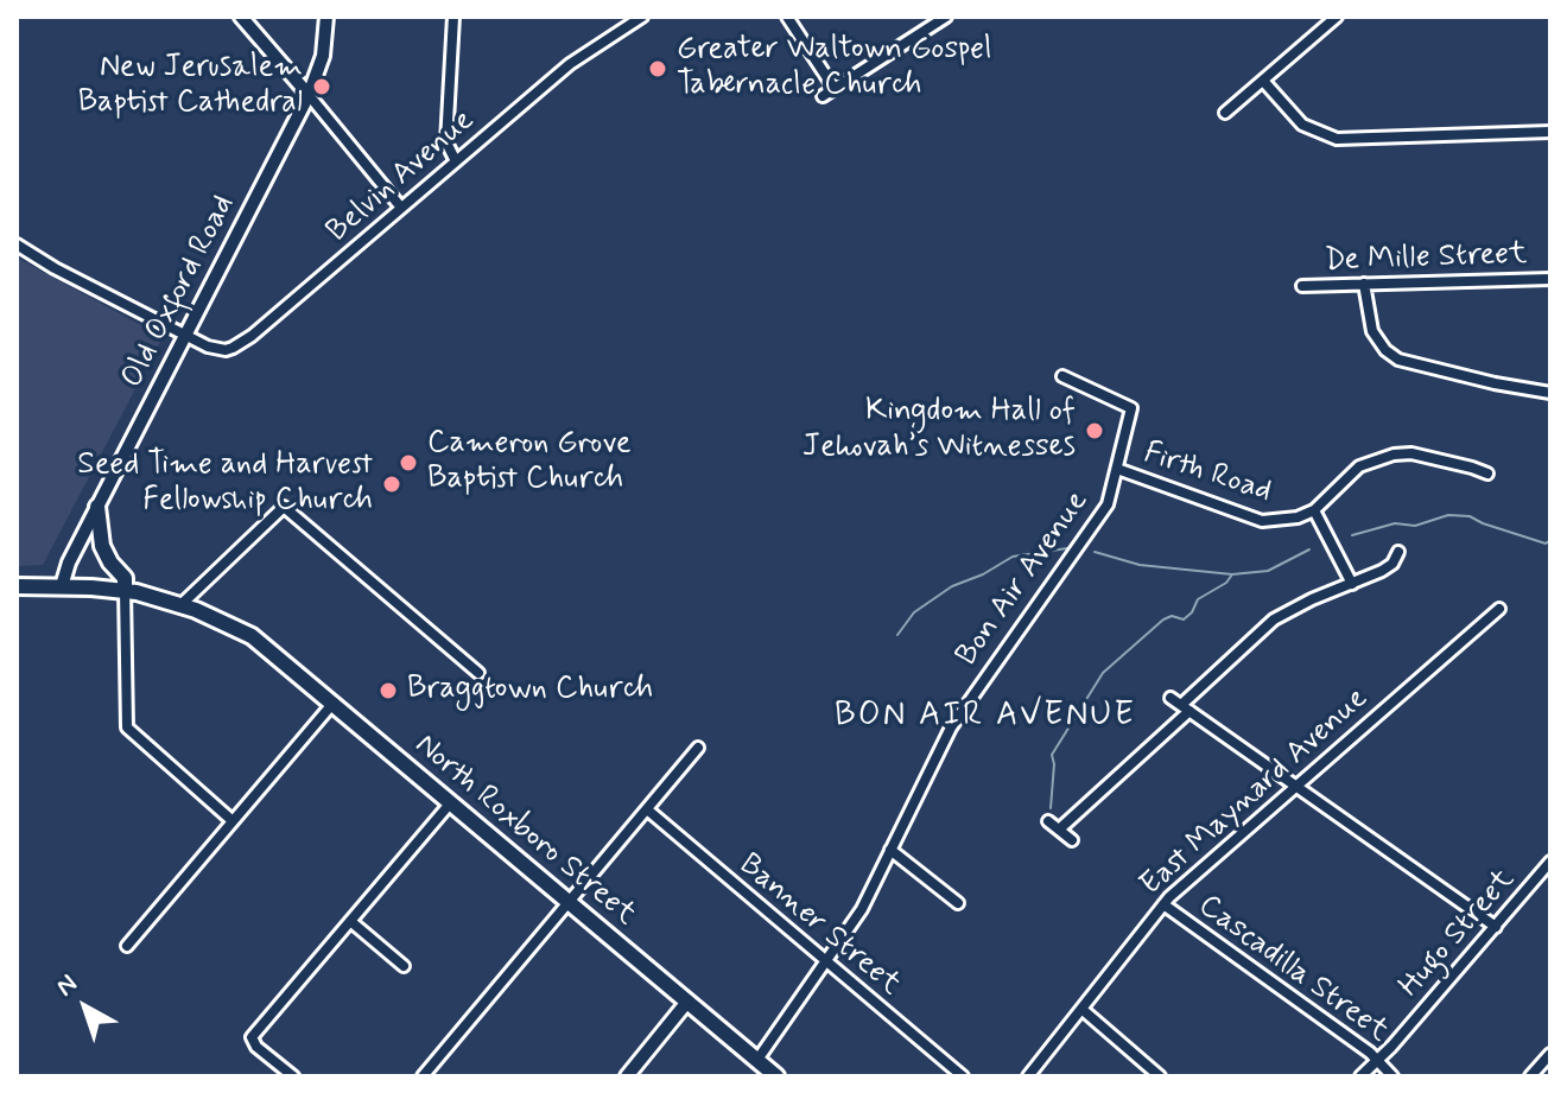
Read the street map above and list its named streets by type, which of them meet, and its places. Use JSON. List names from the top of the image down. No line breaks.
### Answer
{"streets":{"main road":["North Roxboro Street"],"street":["Belvin Avenue","De Mille Street","Old Oxford Road","Firth Road","Bon Air Avenue","East Maynard Avenue","Banner Street","Hugo Street","Cascadilla Street"]},"crossings":[["Belvin Avenue","Old Oxford Road"],["Old Oxford Road","North Roxboro Street"],["Firth Road","Bon Air Avenue"],["Bon Air Avenue","North Roxboro Street"],["Bon Air Avenue","Banner Street"],["East Maynard Avenue","Cascadilla Street"],["Hugo Street","Cascadilla Street"]],"districts":["BON AIR AVENUE"],"places":["Greater Waltown Gospel Tabernacle Church","New Jerusalem Baptist Cathedral","Kingdom Hall of Jehovah’s Witnesses","Cameron Grove Baptist Church","Seed Time and Harvest Fellowship Church","Braggtown Church"],"north":"top left"}
